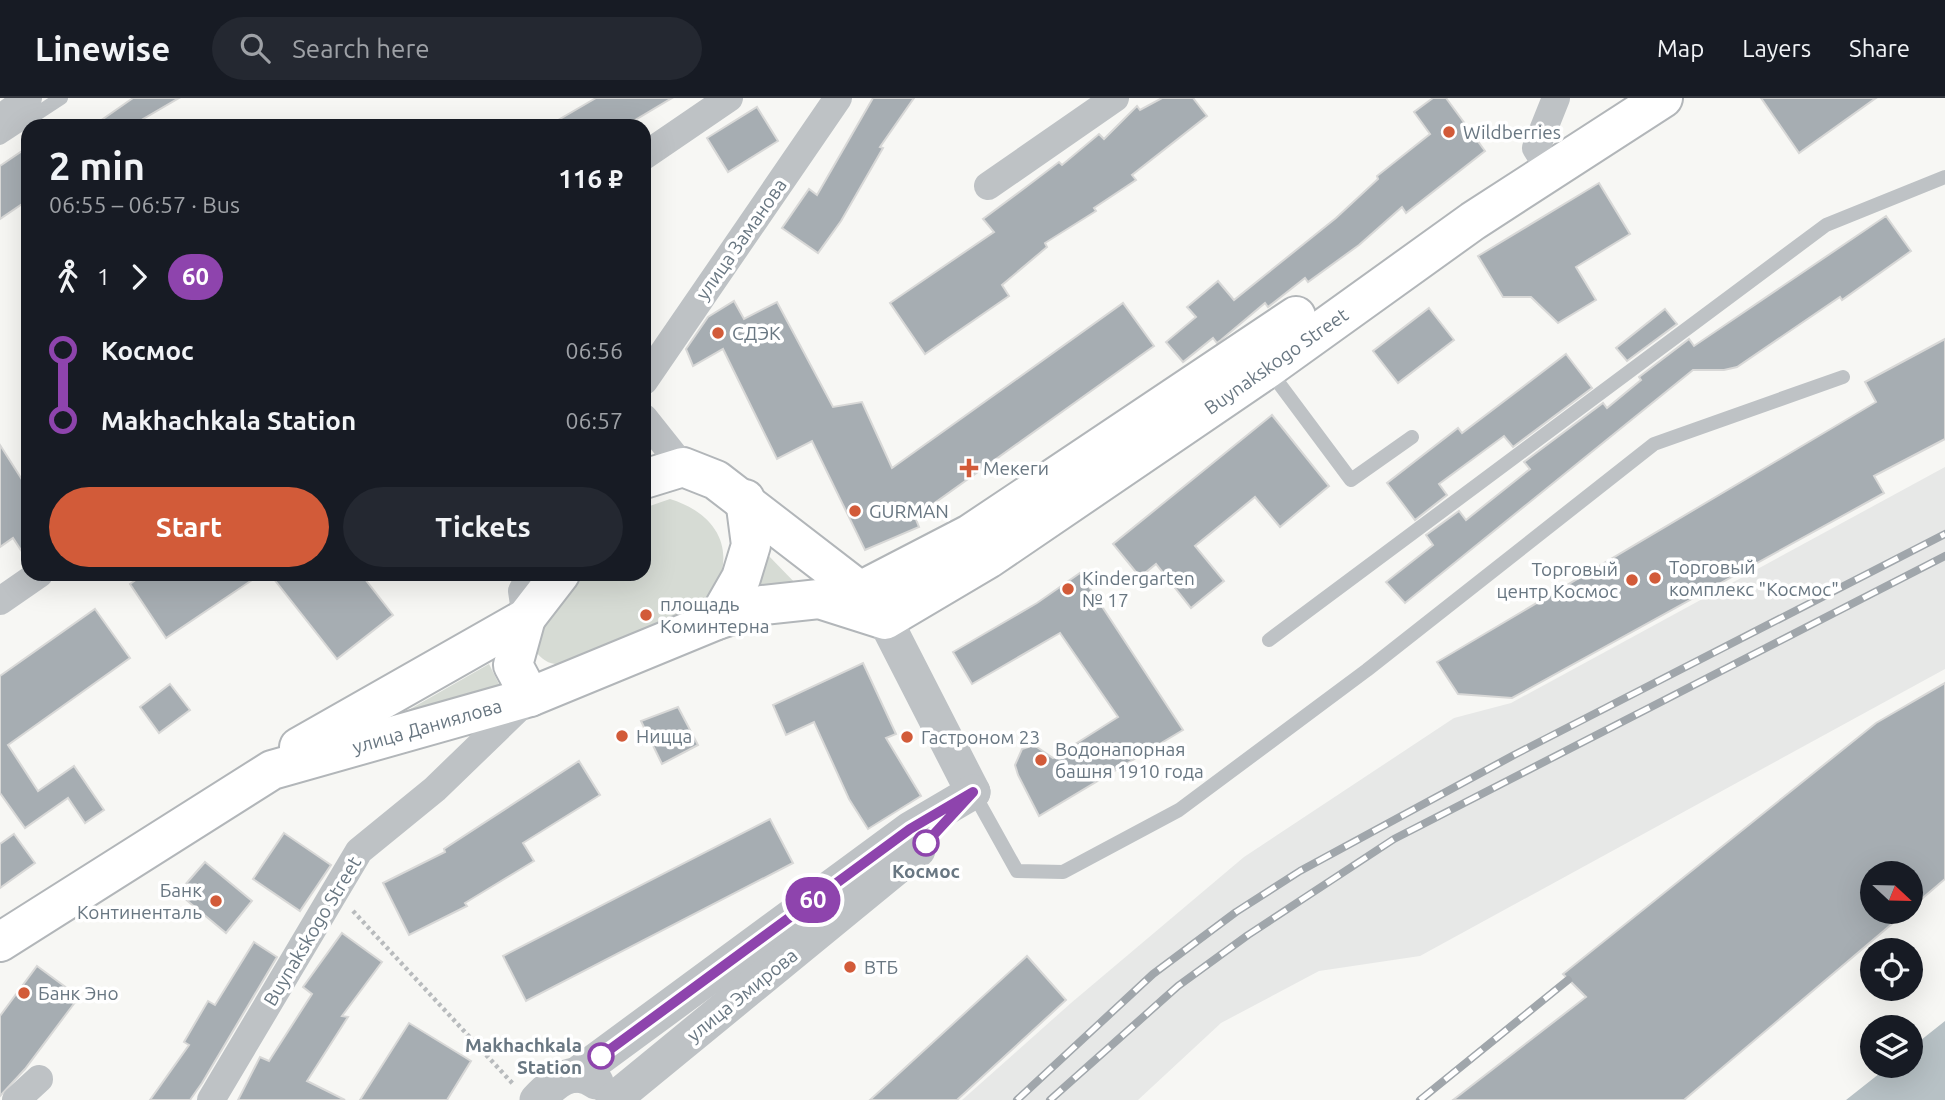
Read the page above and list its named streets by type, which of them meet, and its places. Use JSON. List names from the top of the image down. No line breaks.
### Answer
{"streets":{"main road":["Buynakskogo Street","улица Даниялова"],"street":["улица Заманова","улица Эмирова"]},"crossings":[["Buynakskogo Street","улица Даниялова"]],"places":{"other":["Wildberries","СДЭК","GURMAN","Торговый комплекс \"Космос\"","Торговый центр Космос","Kindergarten № 17","площадь Коминтерна","Ницца","Гастроном 23","Водонапорная башня 1910 года","Космос","Банк Континенталь","ВТБ","Банк Эно","Makhachkala Station"],"health":["Мекеги"]},"lines":["bus line 60"],"north":"right","page":{"header":"Linewise","search":"Search here","nav":["Map","Layers","Share"],"on_map":"60","heading":["2 min","06:55 – 06:57 · Bus","116 ₽"],"legs":["1","60"],"list":[{"name":"Космос","value":"06:56"},{"name":"Makhachkala Station","value":"06:57"}],"buttons":["Start","Tickets"]}}
